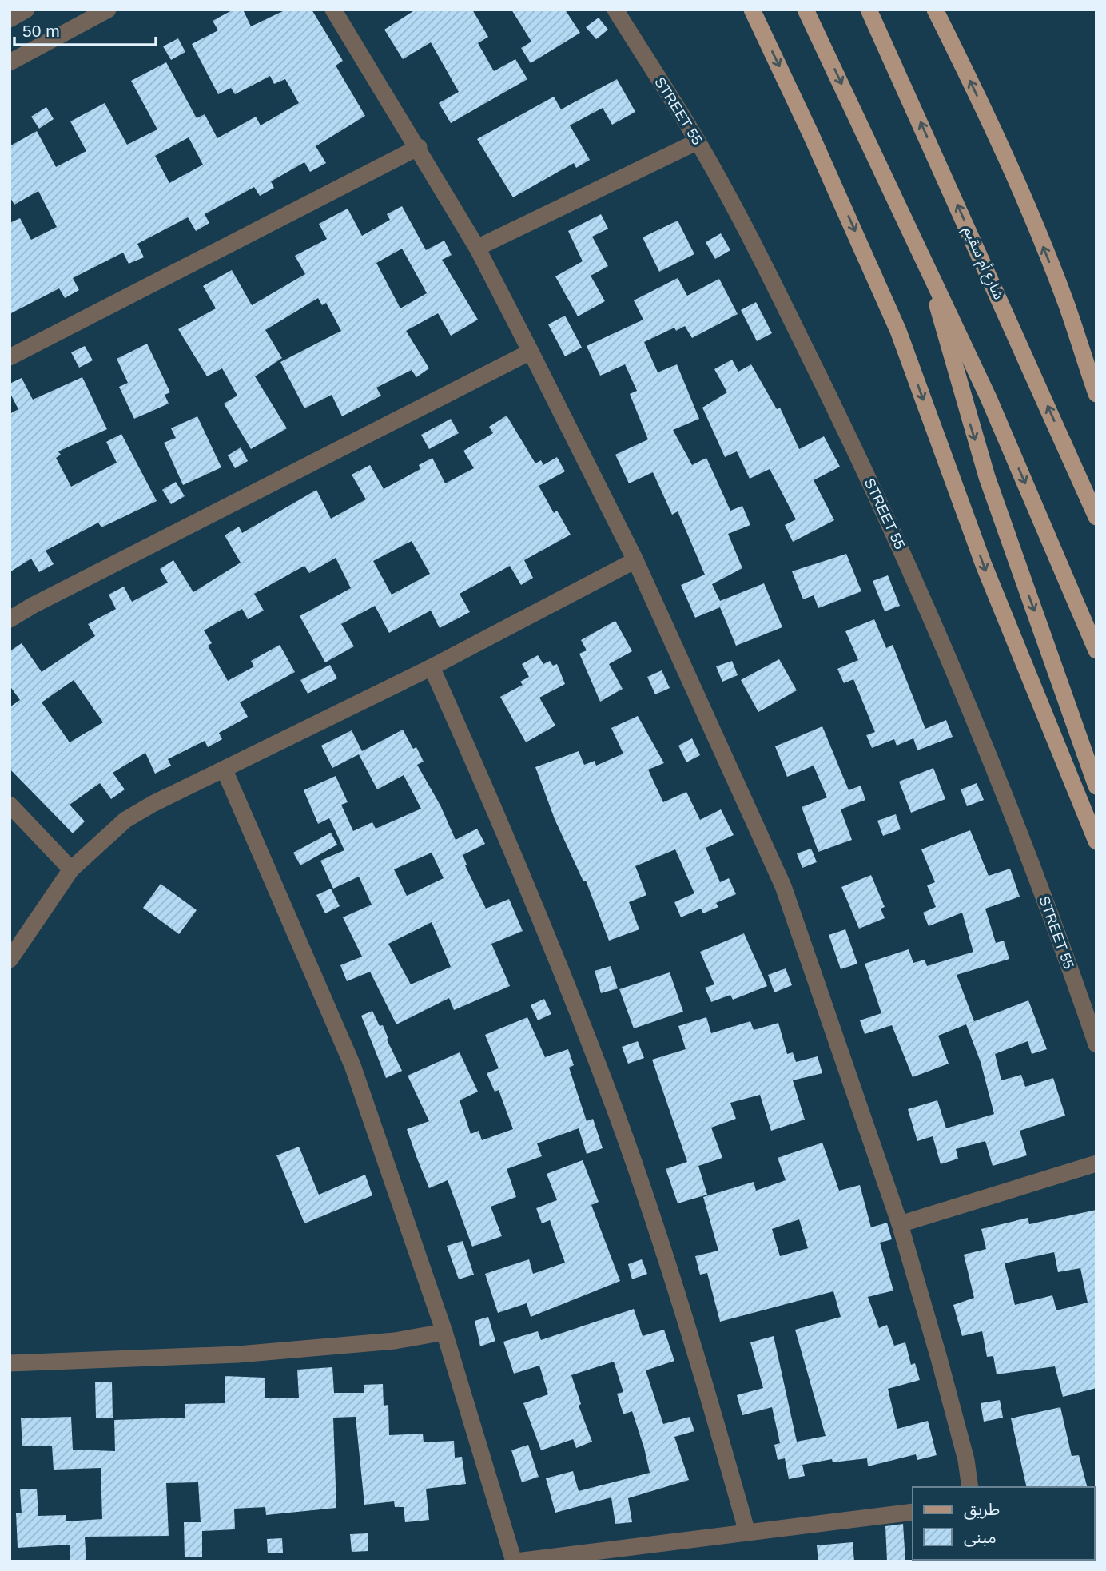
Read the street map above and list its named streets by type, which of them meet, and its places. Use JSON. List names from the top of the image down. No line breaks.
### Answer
{"streets":{"main road":["شارع أم سقيم"],"street":["STREET 55"]},"legend":["طريق","مبنى"],"scale_bar":"50 m"}
